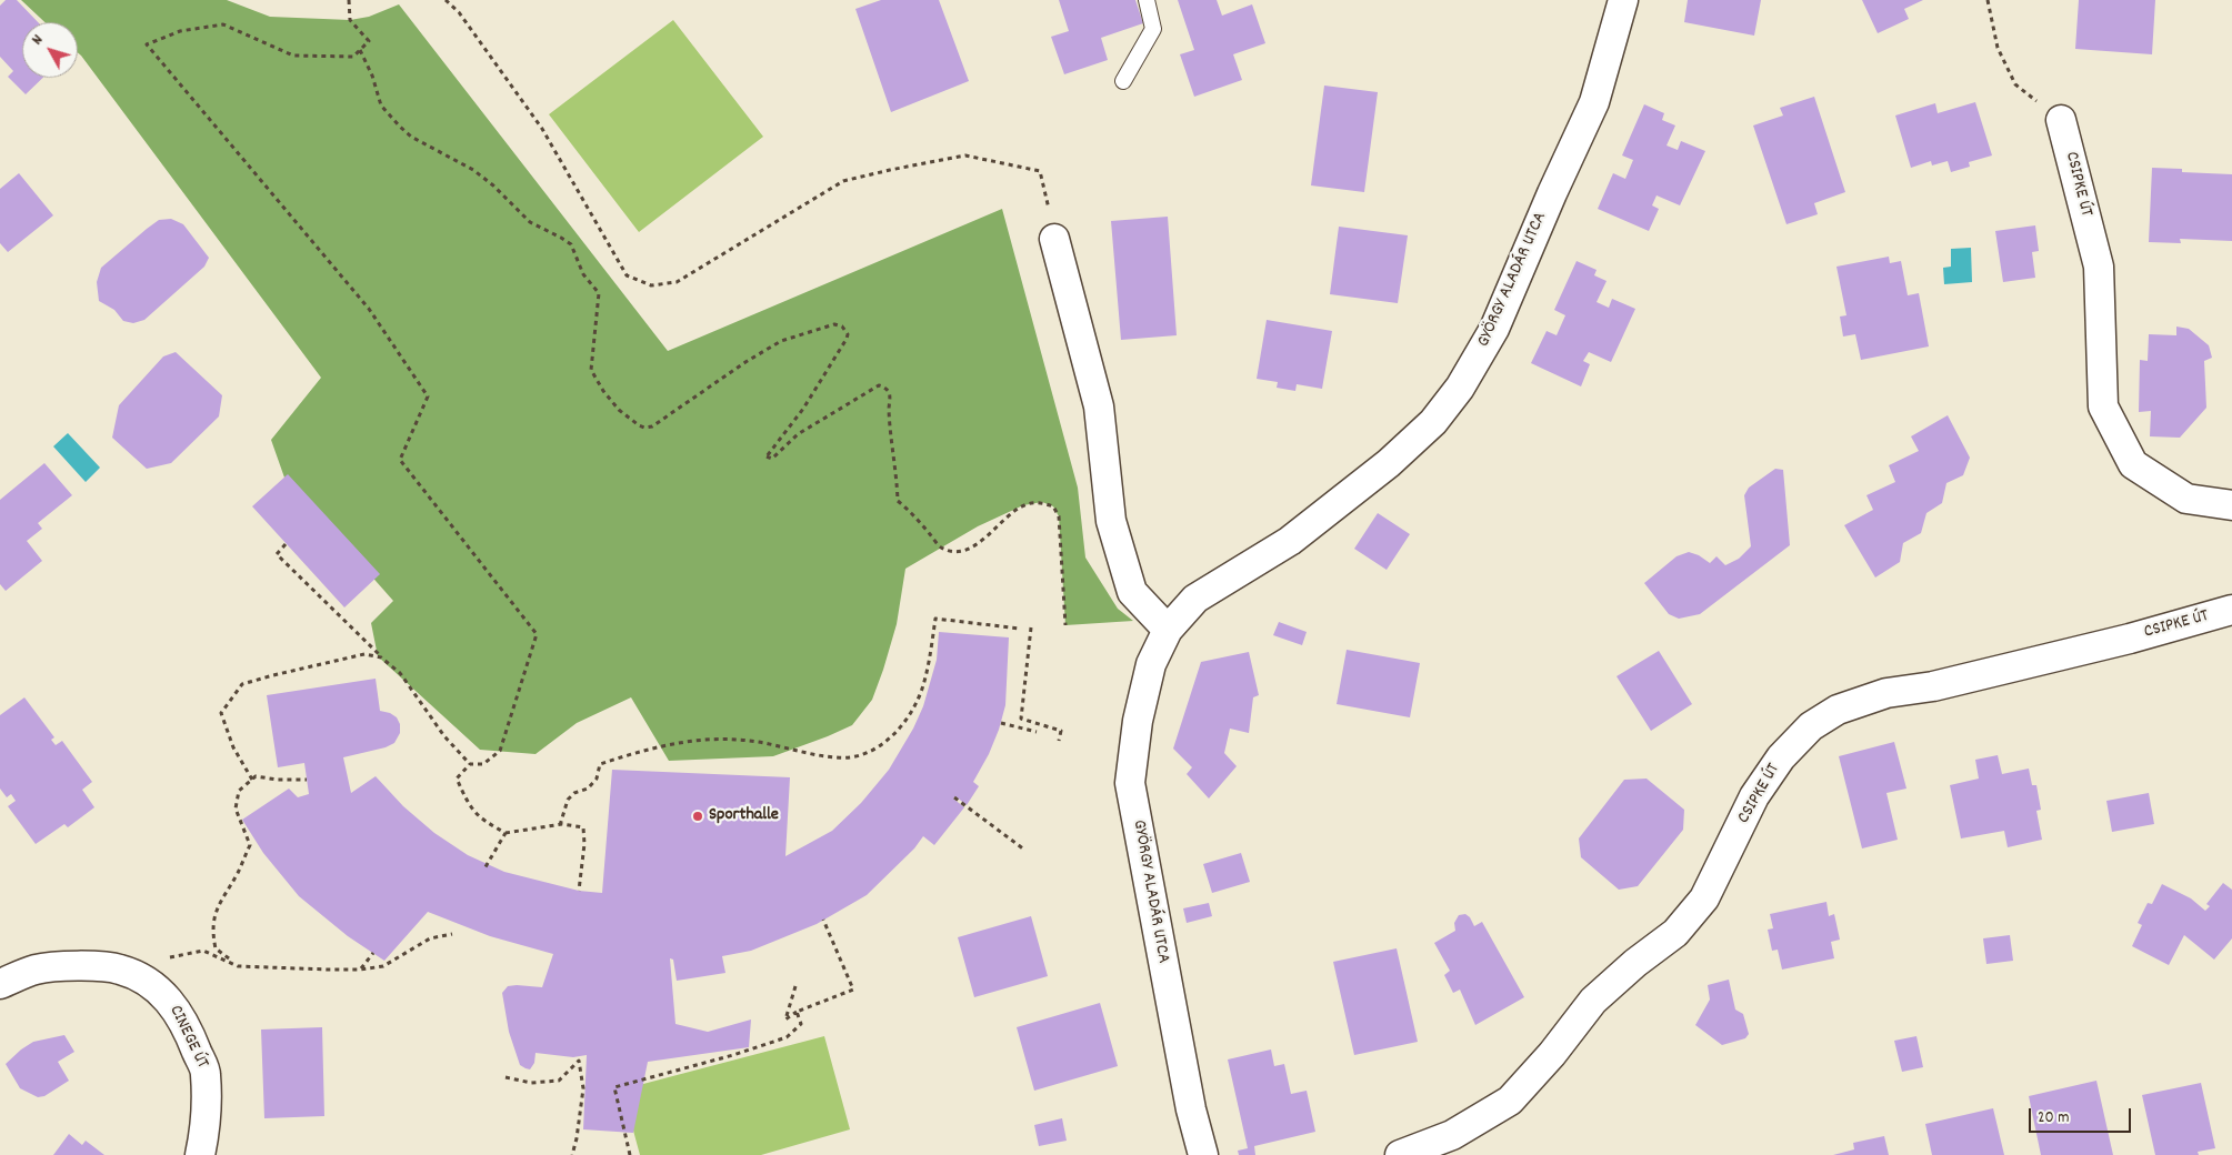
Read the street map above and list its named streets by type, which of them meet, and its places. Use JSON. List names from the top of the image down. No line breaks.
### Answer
{"streets":{"street":["CSIPKE ÚT","GYÖRGY ALADÁR UTCA","CINEGE ÚT"]},"places":["Sporthalle"],"scale_bar":"20 m","north":"top left"}
